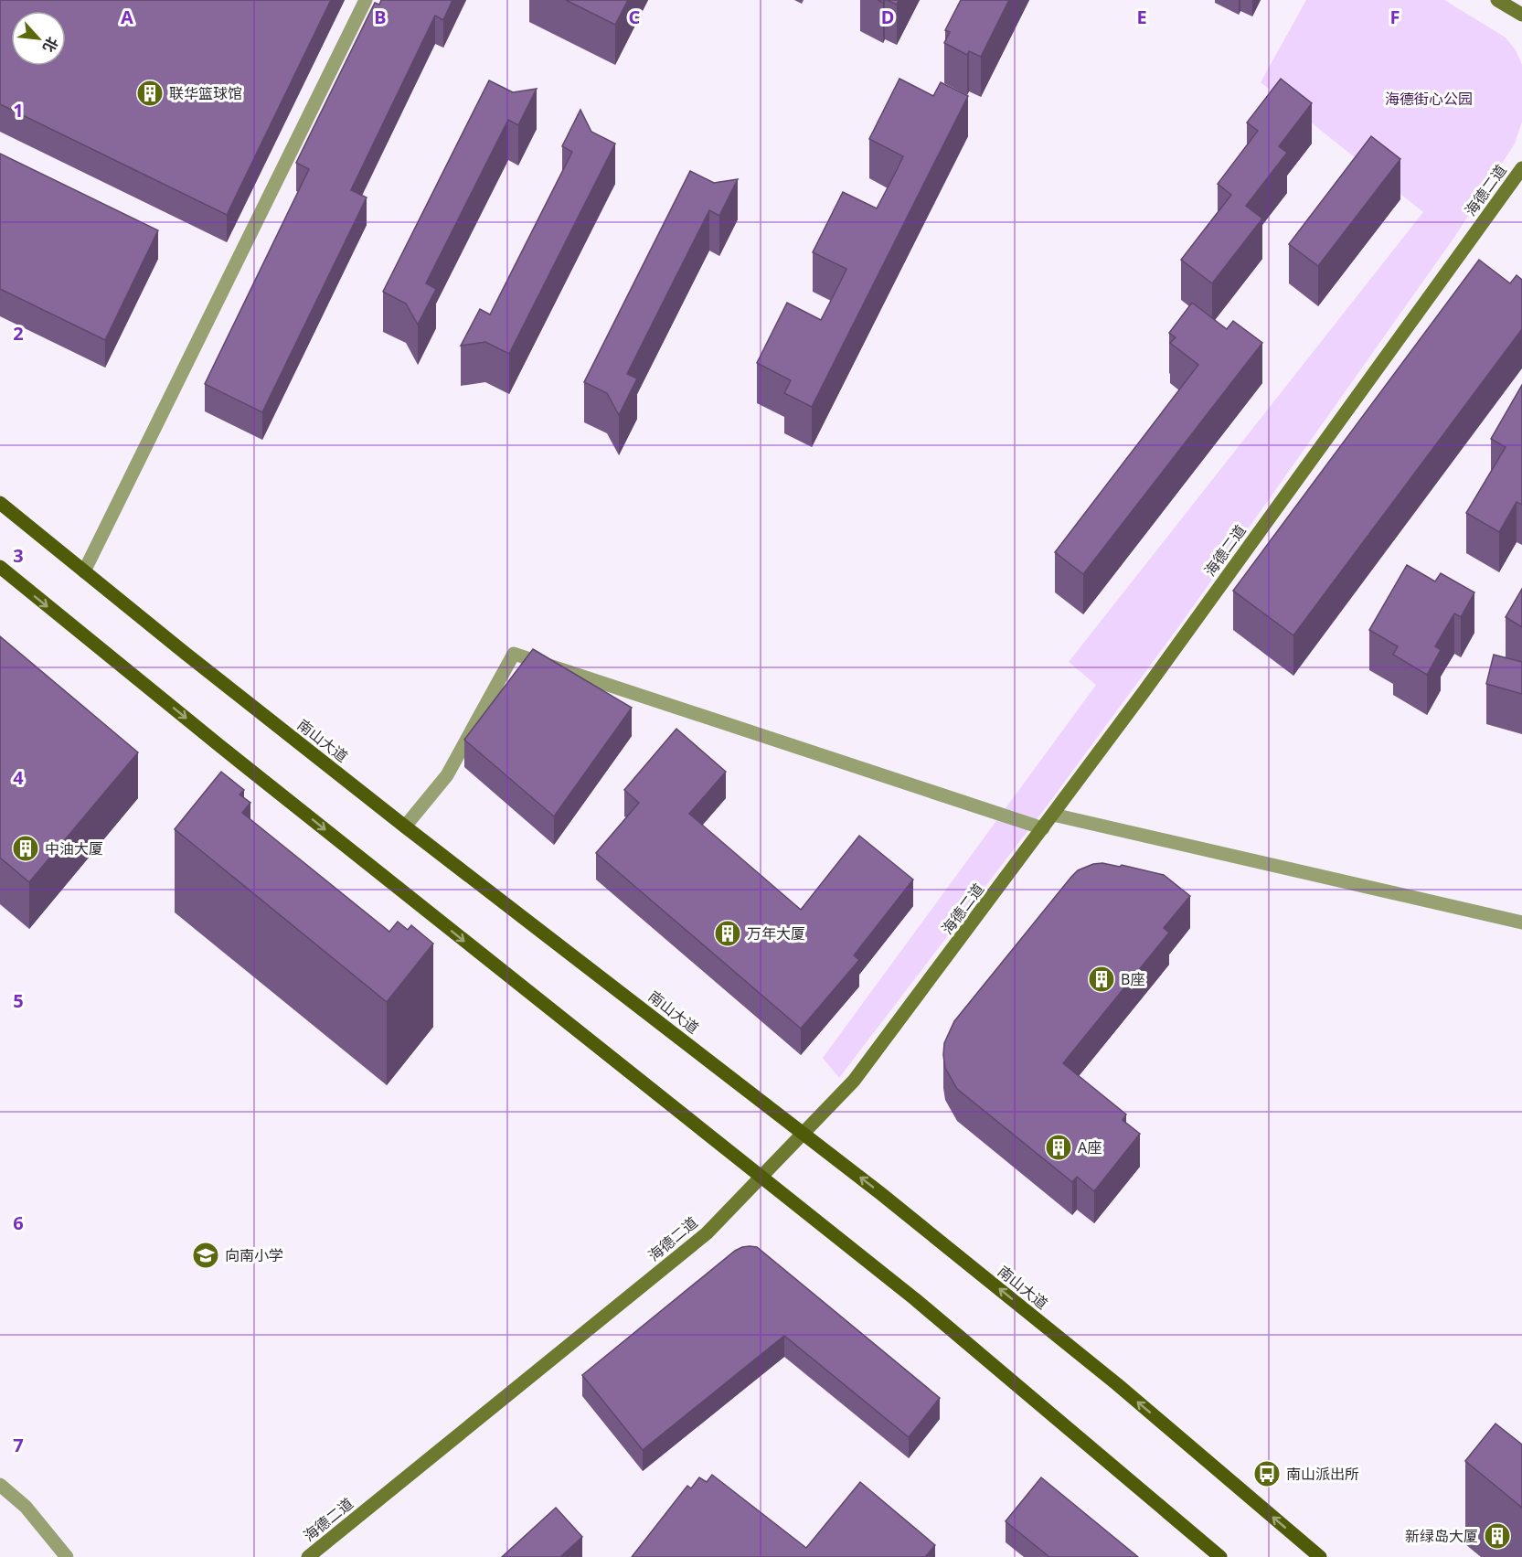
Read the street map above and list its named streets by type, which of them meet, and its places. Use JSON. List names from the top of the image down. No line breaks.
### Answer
{"streets":{"main road":["南山大道"],"street":["海德二道"]},"crossings":[["海德二道","南山大道"]],"parks":["海德街心公园"],"places":{"building":["联华篮球馆","中油大厦","万年大厦","B座","A座","新绿岛大厦"],"school or university":["向南小学"],"bus stop":["南山派出所"]},"north":"bottom right","grid":{"columns":["A","B","C","D","E","F"],"rows":["1","2","3","4","5","6","7"]}}
